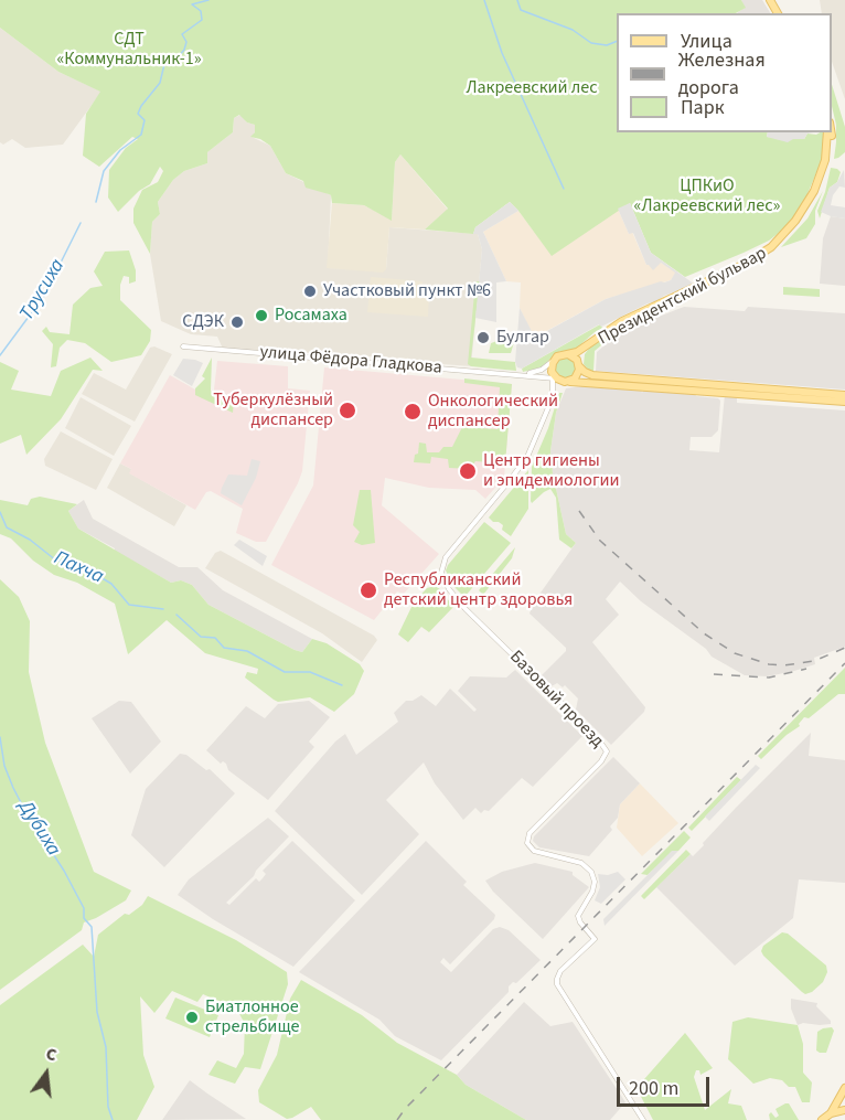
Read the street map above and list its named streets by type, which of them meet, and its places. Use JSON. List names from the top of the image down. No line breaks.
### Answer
{"streets":{"main road":["Президентский бульвар"],"street":["улица Фёдора Гладкова","Базовый проезд"]},"crossings":[["Президентский бульвар","улица Фёдора Гладкова"]],"water":["Трусиха","Пахча","Дубиха"],"parks":["СДТ «Коммунальник-1»","Лакреевский лес","ЦПКиО «Лакреевский лес»"],"places":["Участковый пункт №6","Росамаха","СДЭК","Булгар","Туберкулёзный диспансер","Онкологический диспансер","Центр гигиены и эпидемиологии","Республиканский детский центр здоровья","Биатлонное стрельбище"],"legend":["Улица","Железная дорога","Парк"],"scale_bar":"200 m","north":"top"}
